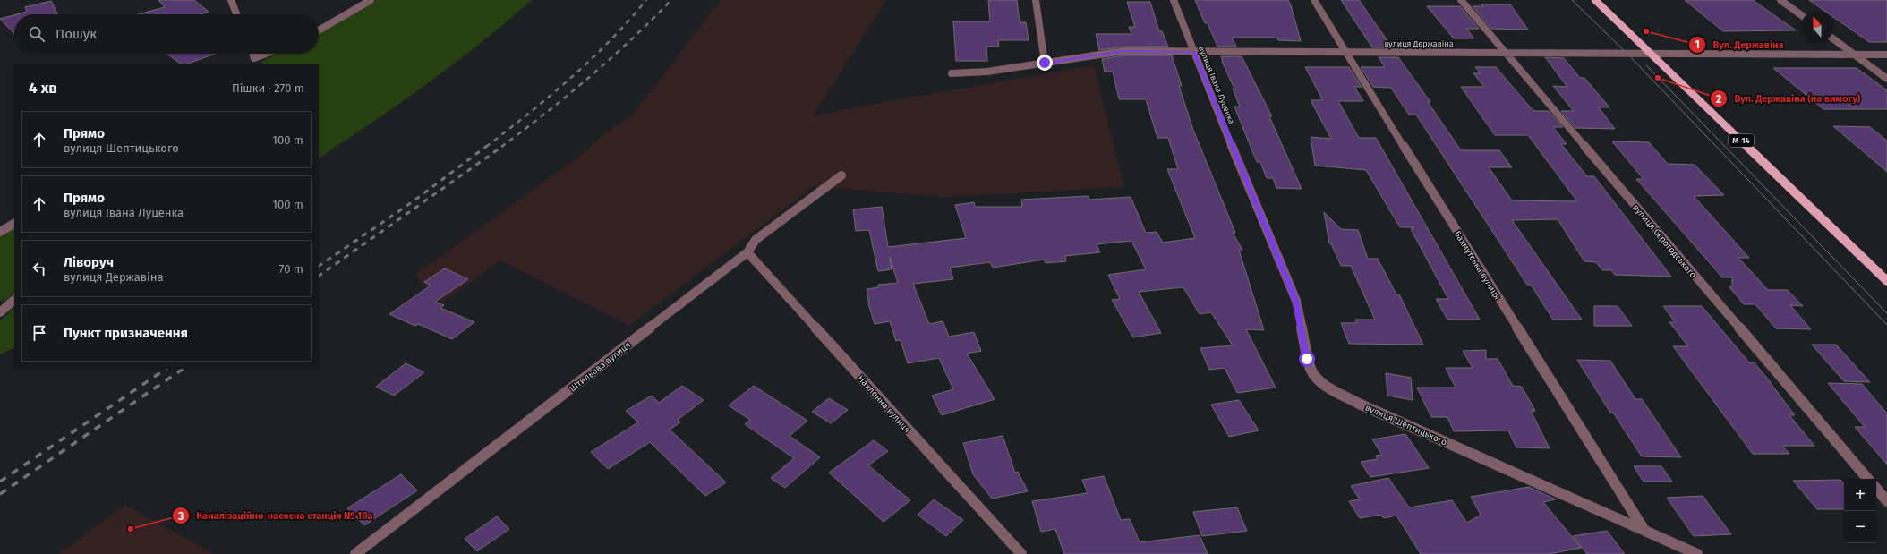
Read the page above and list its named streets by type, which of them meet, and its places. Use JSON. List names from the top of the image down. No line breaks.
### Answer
{"streets":{"main road":["М-14"],"street":["вулиця Державіна","вулиця Івана Луценка","вулиця Сєрогодського","Бахмутська вулиця","Штильова вулиця","Наклонна вулиця","вулиця Шептицького"]},"crossings":[["вулиця Державіна","вулиця Івана Луценка"],["вулиця Державіна","М-14"],["вулиця Державіна","вулиця Сєрогодського"],["вулиця Державіна","Бахмутська вулиця"],["вулиця Івана Луценка","вулиця Шептицького"],["Бахмутська вулиця","вулиця Шептицького"],["Штильова вулиця","Наклонна вулиця"]],"places":["Вул. Державіна","Вул. Державіна (на вимогу)","Каналізаційно-насосна станція № 10а"],"north":"top","page":{"search":"Пошук","heading":["4 хв","Пішки · 270 m"],"list":[["Прямо","вулиця Шептицького","100 m"],["Прямо","вулиця Івана Луценка","100 m"],["Ліворуч","вулиця Державіна","70 m"],"Пункт призначення"],"map_buttons":["+","−"]}}
